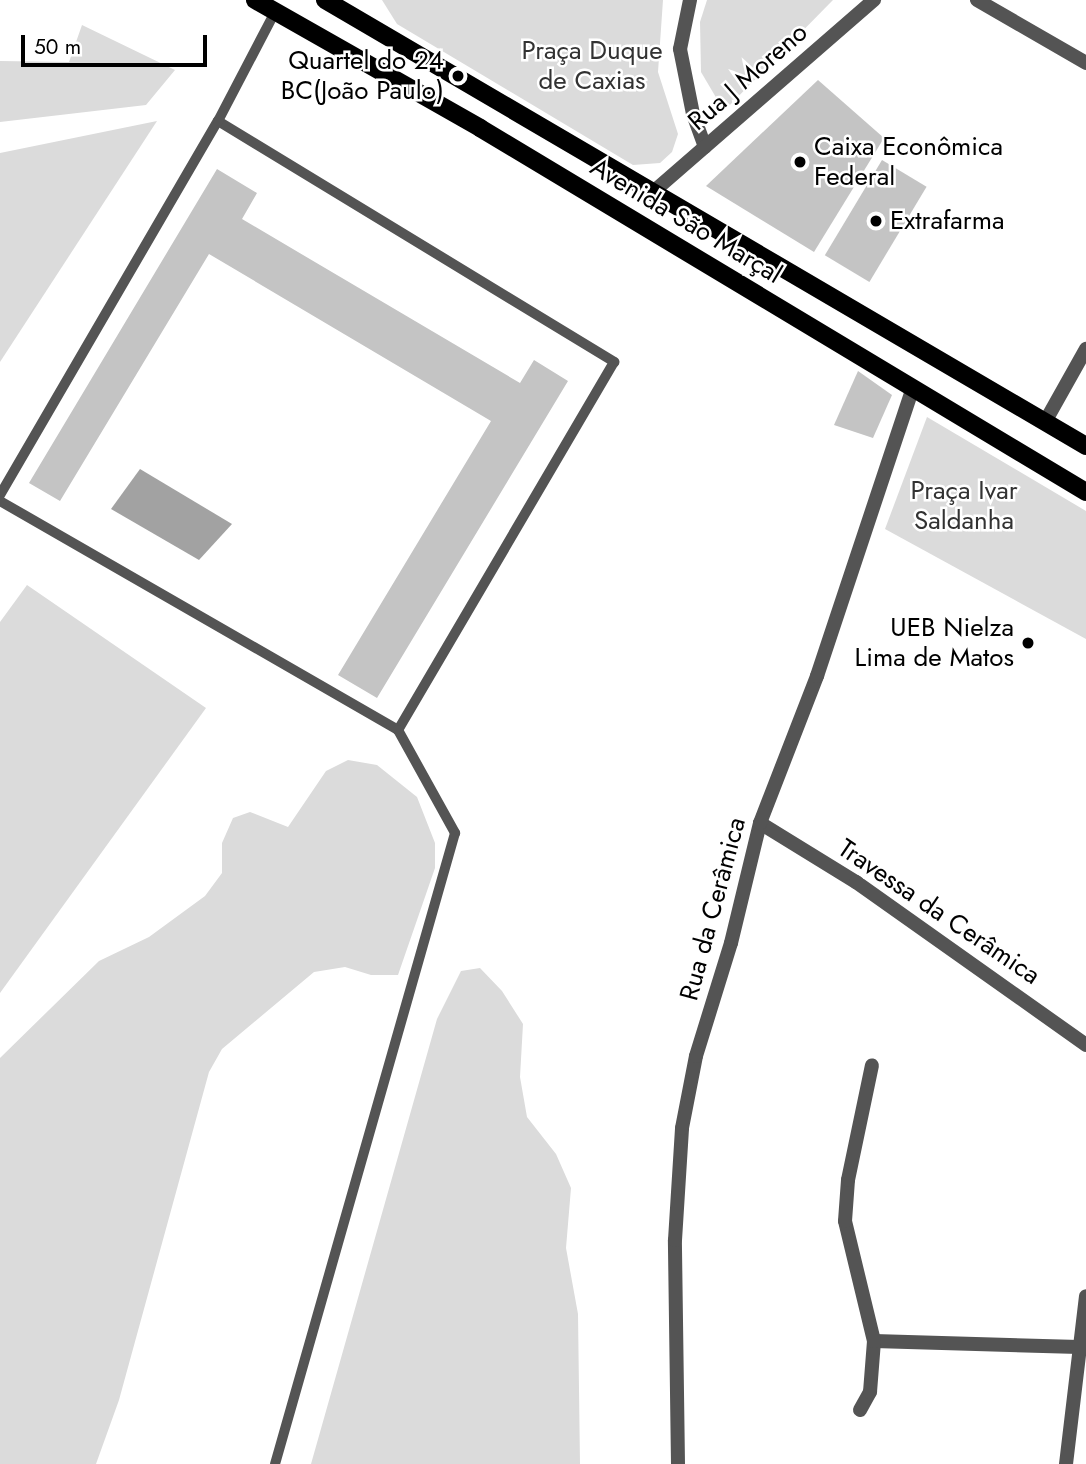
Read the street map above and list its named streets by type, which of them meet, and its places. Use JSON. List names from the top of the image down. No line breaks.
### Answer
{"streets":{"main road":["Avenida São Marçal"],"street":["Rua J Moreno","Rua da Cerâmica","Travessa da Cerâmica"]},"crossings":[["Rua J Moreno","Avenida São Marçal"],["Avenida São Marçal","Rua da Cerâmica"],["Rua da Cerâmica","Travessa da Cerâmica"]],"parks":["Praça Duque de Caxias","Praça Ivar Saldanha"],"places":["Quartel do 24 BC(João Paulo)","Caixa Econômica Federal","Extrafarma","UEB Nielza Lima de Matos"],"scale_bar":"50 m"}
